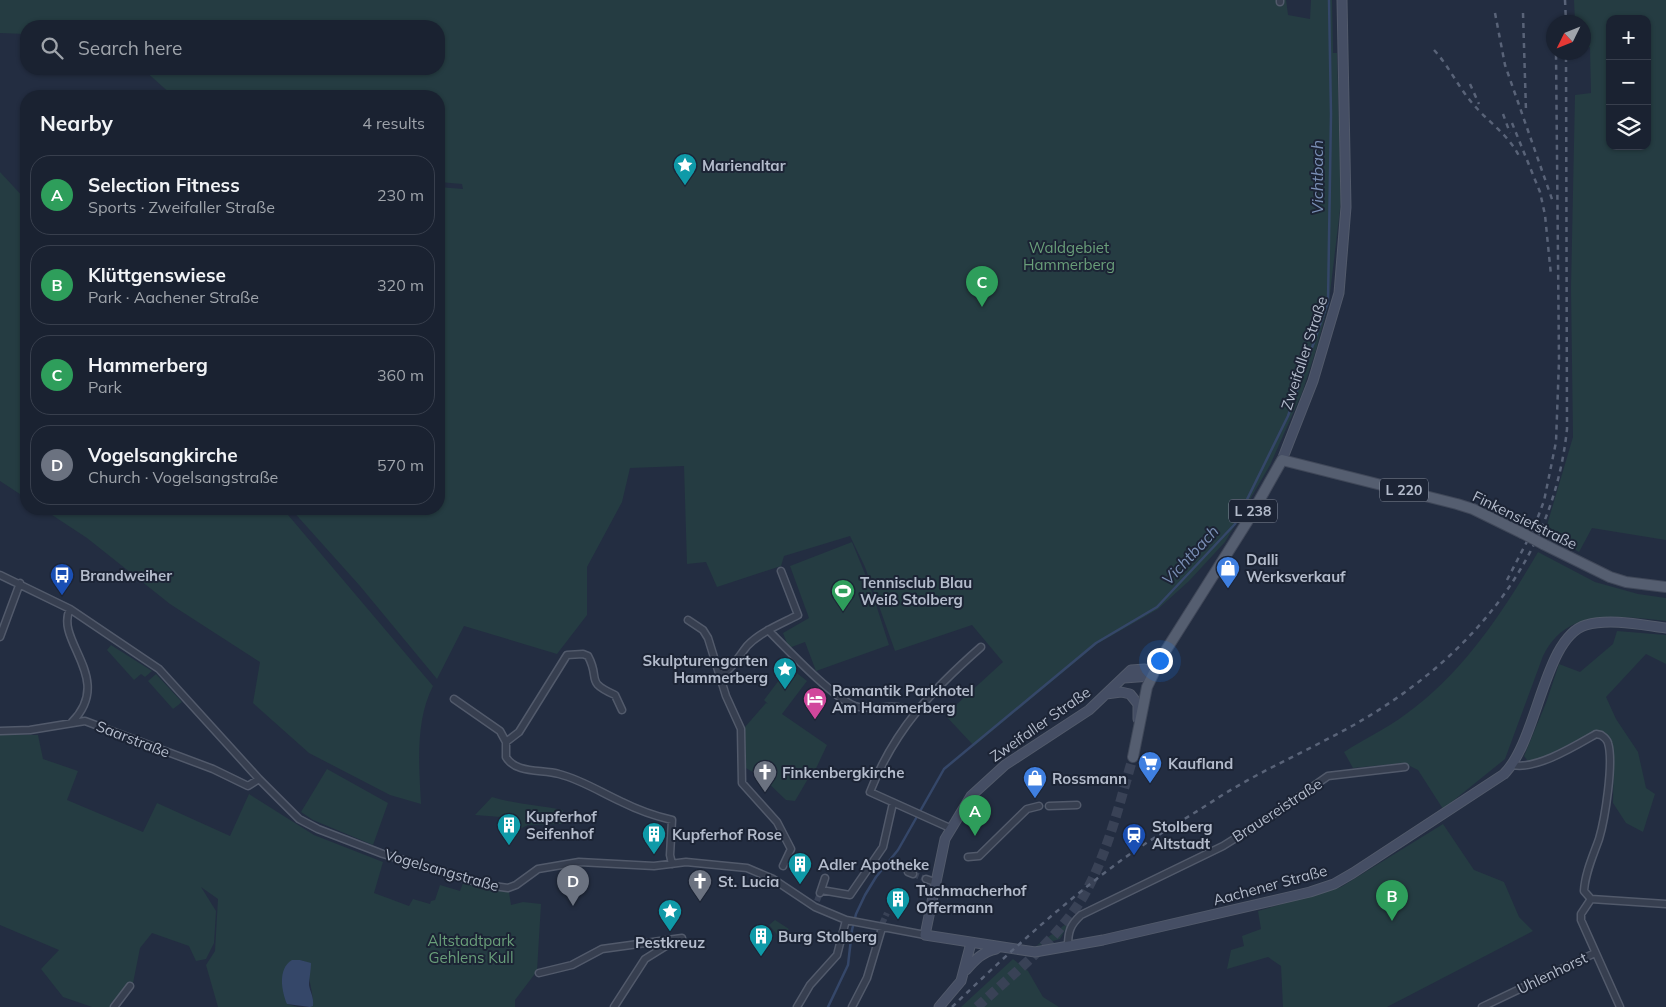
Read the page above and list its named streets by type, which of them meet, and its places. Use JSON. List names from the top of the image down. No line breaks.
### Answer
{"streets":{"main road":["Zweifaller Straße","L 220","L 238","Finkensiefstraße"],"street":["Saarstraße","Brauereistraße","Vogelsangstraße","Aachener Straße","Uhlenhorst"]},"crossings":[["Zweifaller Straße","L 238"],["Zweifaller Straße","Finkensiefstraße"],["Zweifaller Straße","Aachener Straße"],["Saarstraße","Vogelsangstraße"],["Brauereistraße","Aachener Straße"],["Vogelsangstraße","Aachener Straße"]],"water":["Vichtbach"],"parks":["Waldgebiet Hammerberg","Altstadtpark Gehlens Kull"],"places":{"place":["Marienaltar","Skulpturengarten Hammerberg","Pestkreuz"],"shop":["Dalli Werksverkauf","Rossmann"],"bus stop":["Brandweiher"],"sports":["Tennisclub Blau Weiß Stolberg"],"hotel":["Romantik Parkhotel Am Hammerberg"],"supermarket":["Kaufland"],"church":["Finkenbergkirche","St. Lucia"],"building":["Kupferhof Seifenhof","Kupferhof Rose","Adler Apotheke","Tuchmacherhof Offermann","Burg Stolberg"],"station":["Stolberg Altstadt"]},"north":"bottom left","page":{"map_buttons":["+","−"],"search":"Search here","heading":["Nearby","4 results"],"list":[{"mark":"A","name":"Selection Fitness","note":"Sports · Zweifaller Straße","value":"230 m"},{"mark":"B","name":"Klüttgenswiese","note":"Park · Aachener Straße","value":"320 m"},{"mark":"C","name":"Hammerberg","note":"Park","value":"360 m"},{"mark":"D","name":"Vogelsangkirche","note":"Church · Vogelsangstraße","value":"570 m"}],"pins":["C","A","D","B"]}}
